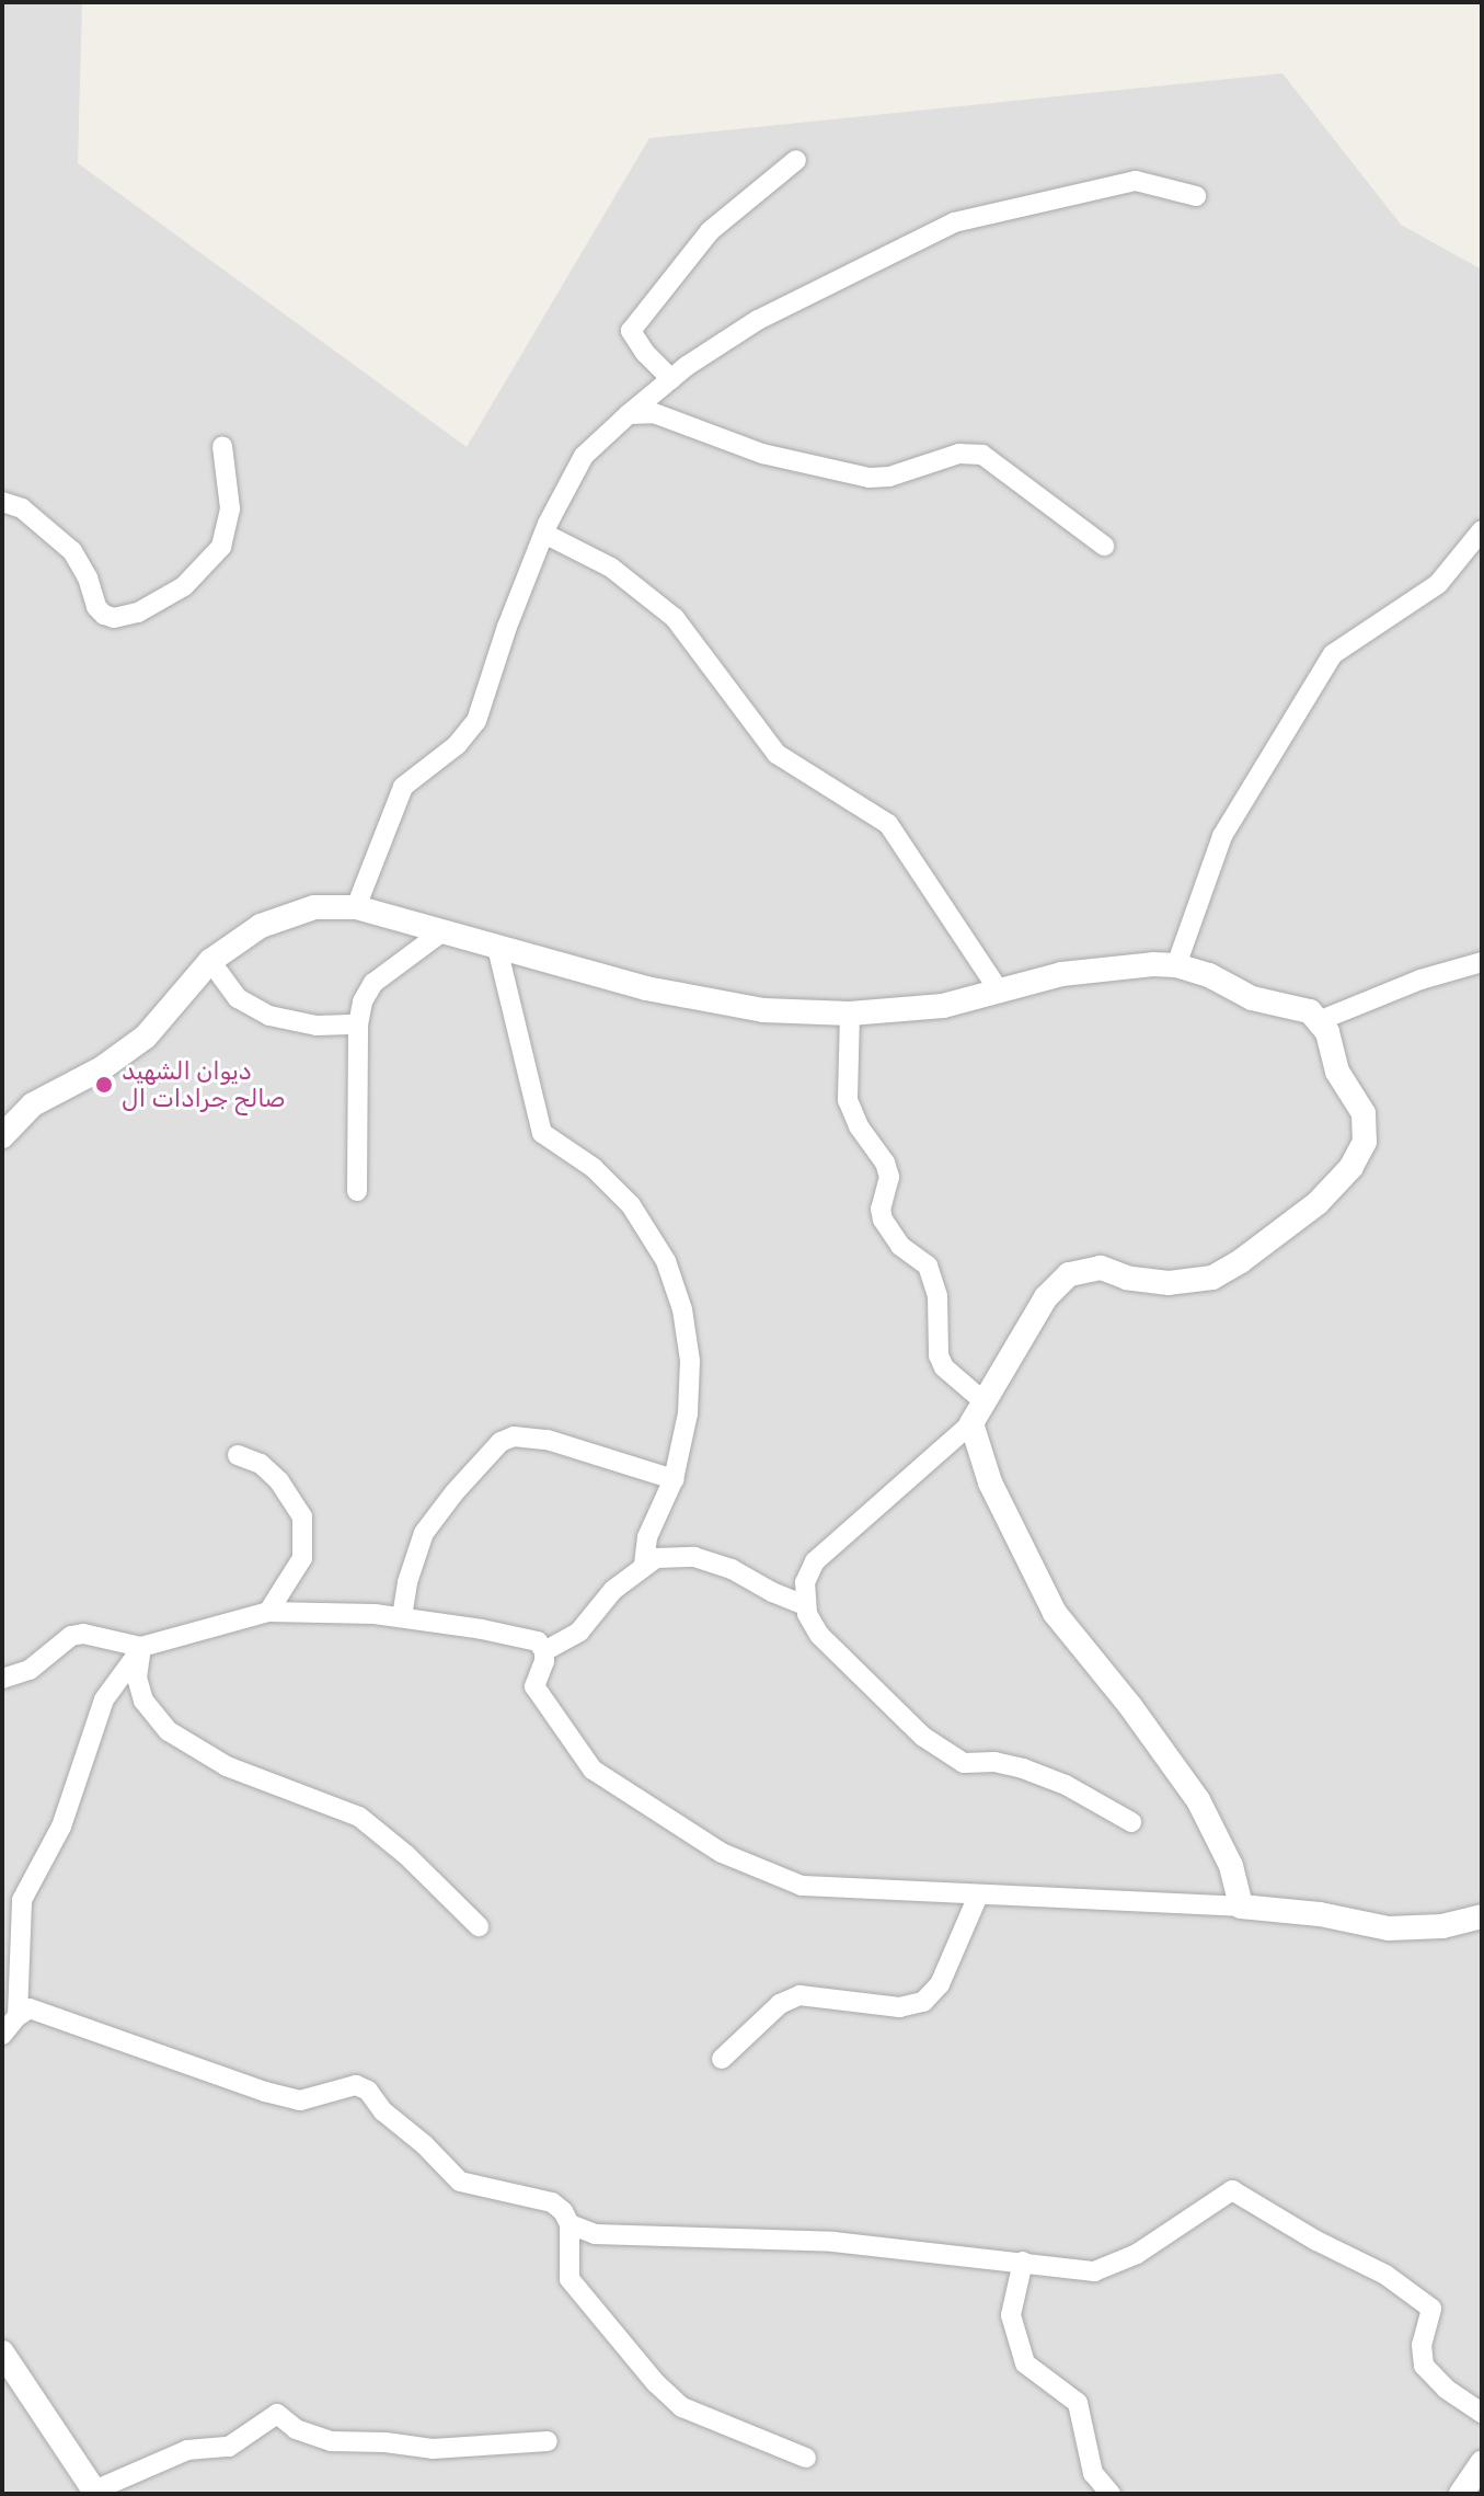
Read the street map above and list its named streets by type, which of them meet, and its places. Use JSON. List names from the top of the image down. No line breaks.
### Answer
{"places":["ديوان الشهيد صالح جرادات ال"]}
